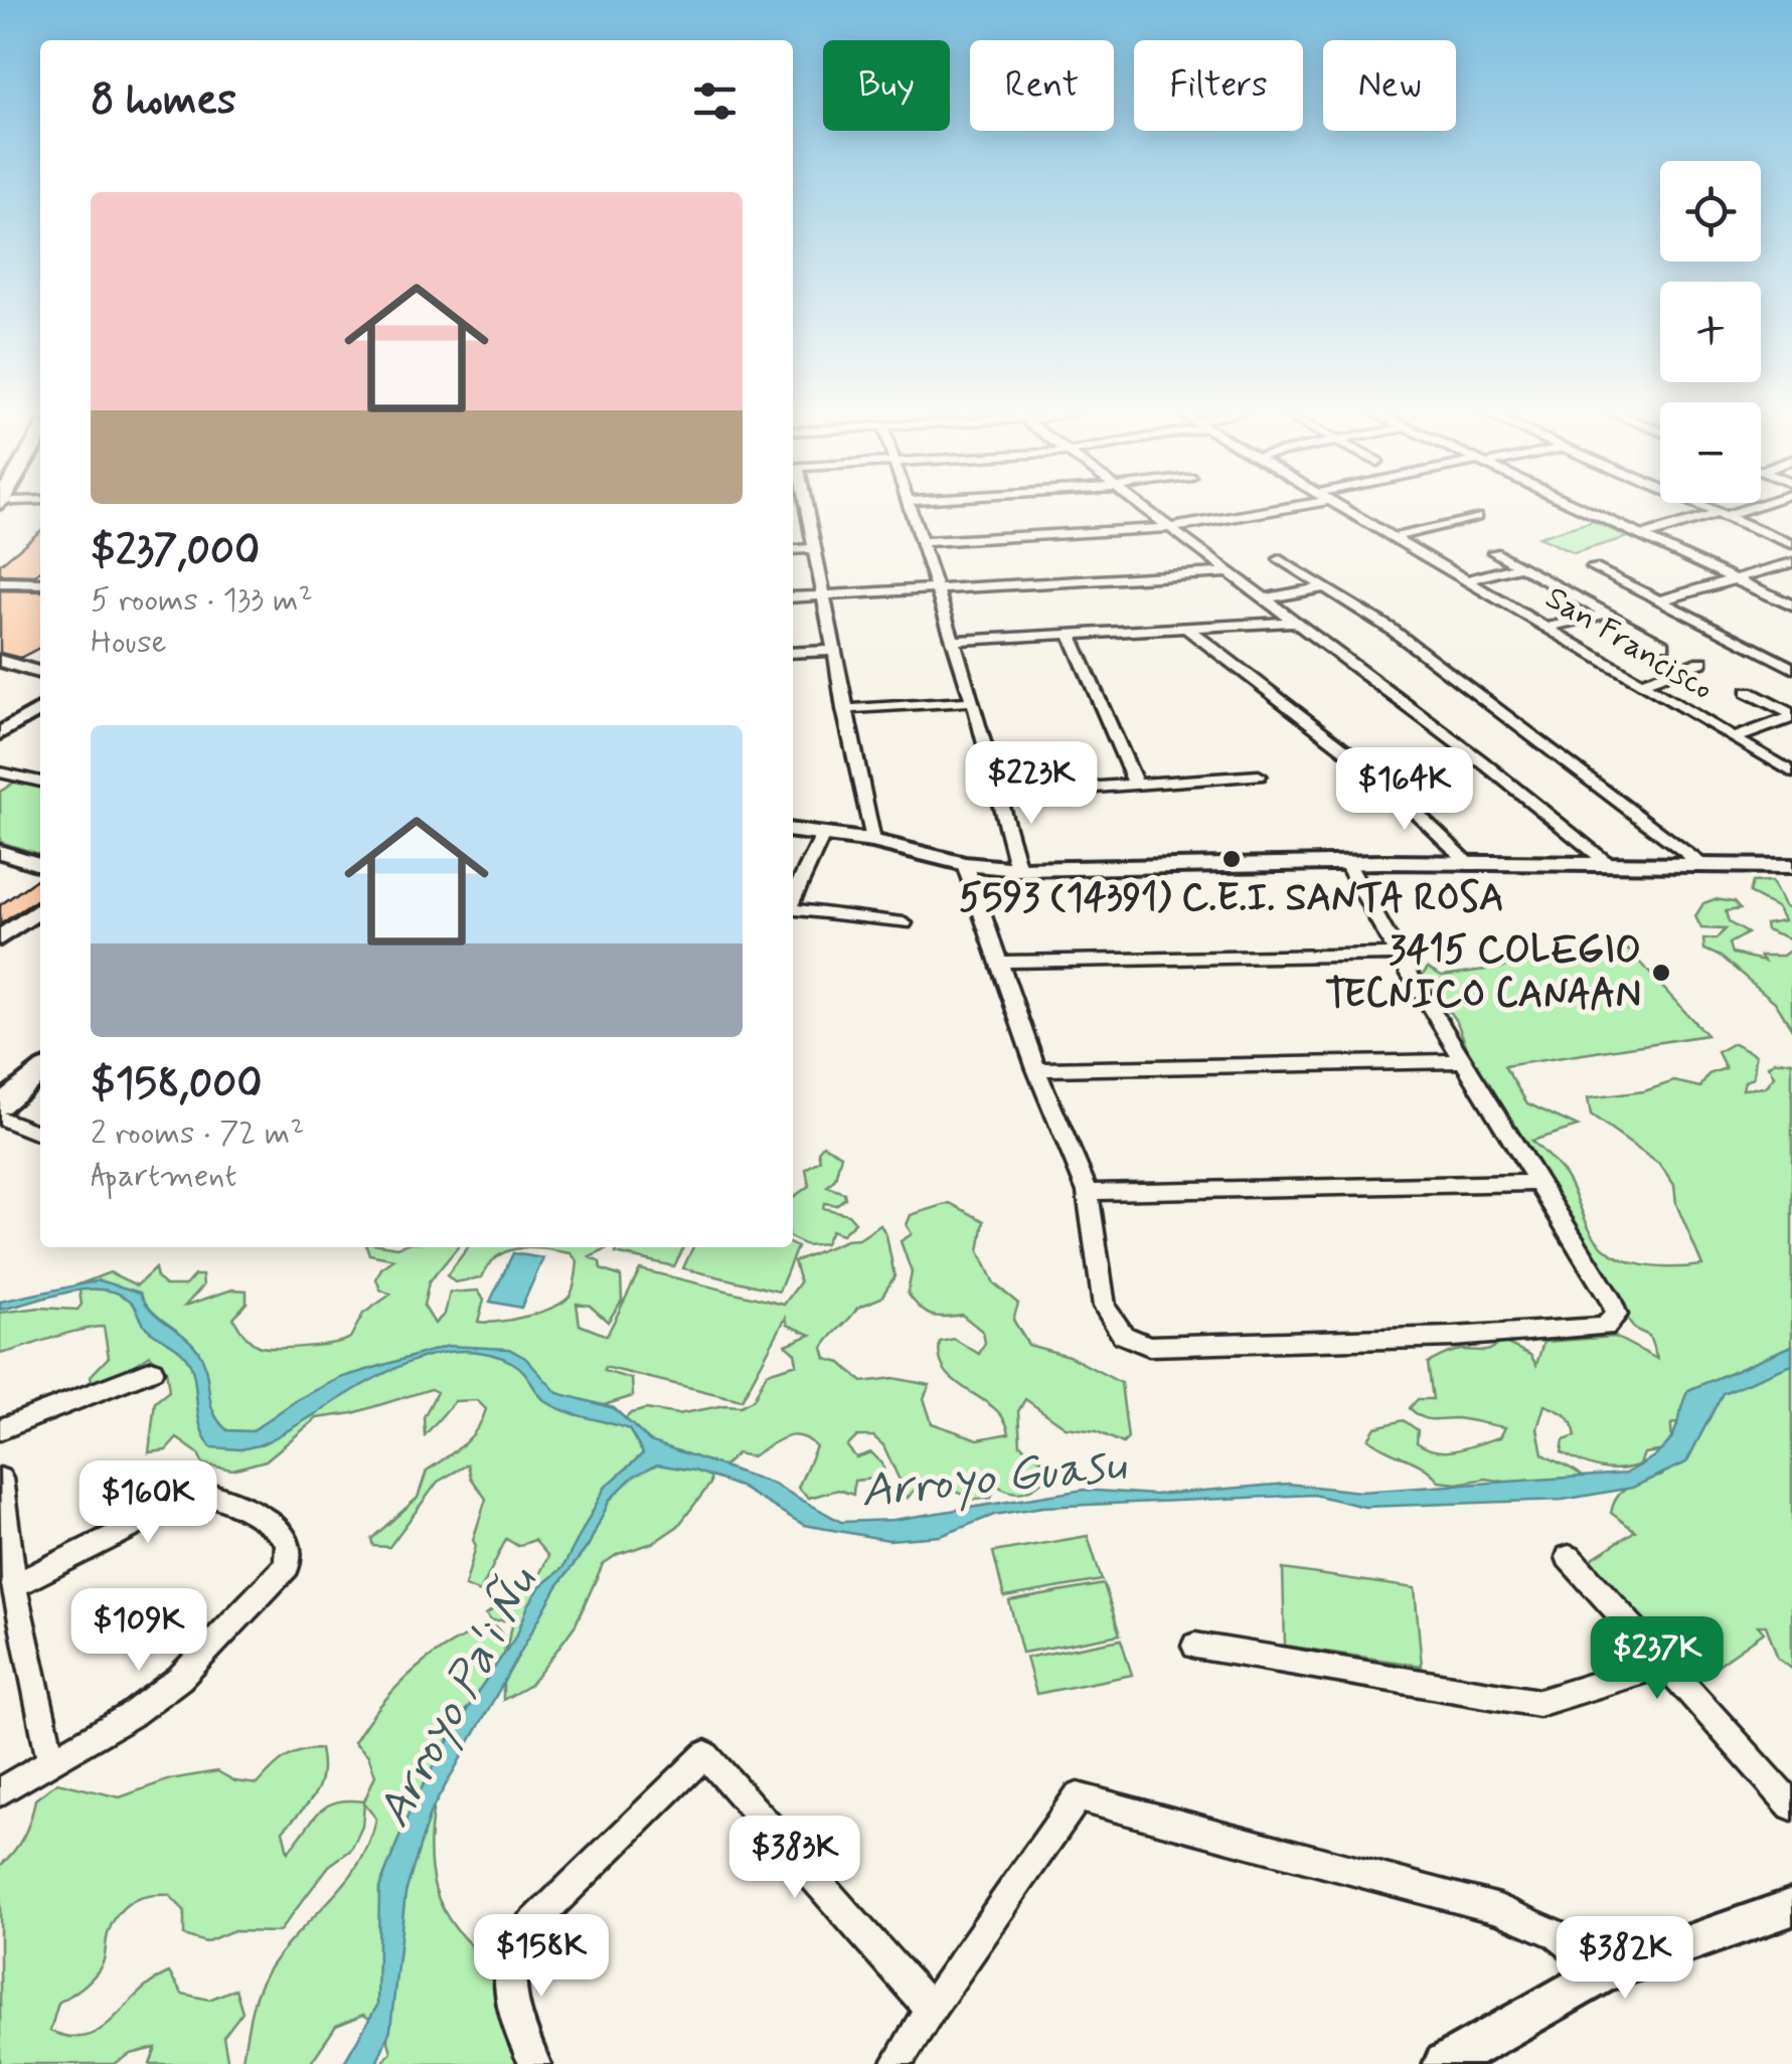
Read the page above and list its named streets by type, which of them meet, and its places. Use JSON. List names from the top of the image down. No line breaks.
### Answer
{"streets":{"street":["San Francisco"]},"water":["Arroyo Guasu","Arroyo Pa'i Ñu"],"places":["5593 (14391) C.E.I. SANTA ROSA","3415 COLEGIO TECNICO CANAAN"],"page":{"chip":["Buy","Rent","Filters","New"],"heading":"8 homes","map_buttons":["+","−"],"list":[{"name":"$237,000","note":"5 rooms · 133 m² · House"},{"name":"$158,000","note":"2 rooms · 72 m² · Apartment"}],"price":["$223K","$164K","$160K","$109K","$237K","$383K","$158K","$382K"]}}
